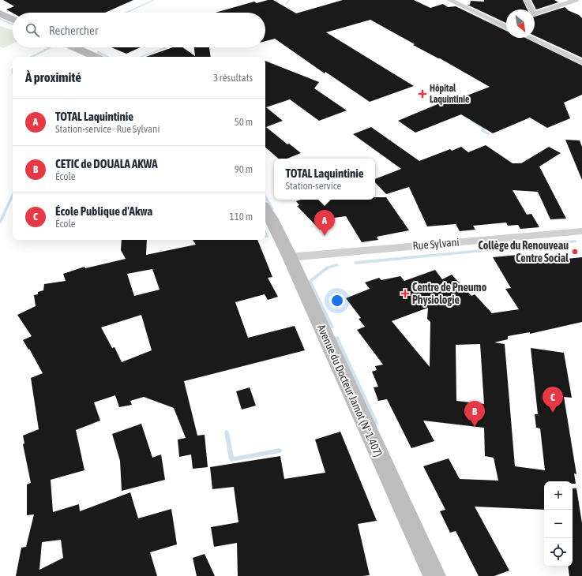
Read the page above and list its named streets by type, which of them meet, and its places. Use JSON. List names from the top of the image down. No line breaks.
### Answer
{"streets":{"main road":["Avenue du Docteur Jamot (N° 1.407)"],"street":["Rue Sylvani"]},"crossings":[["Rue Sylvani","Avenue du Docteur Jamot (N° 1.407)"]],"places":{"health":["Hôpital Laquintinie","Centre de Pneumo Physiologie"],"other":["Collège du Renouveau Centre Social"]},"north":"bottom right","page":{"search":"Rechercher","heading":["À proximité","3 résultats"],"list":[{"mark":"A","name":"TOTAL Laquintinie","note":"Station-service · Rue Sylvani","value":"50 m"},{"mark":"B","name":"CETIC de DOUALA AKWA","note":"École","value":"90 m"},{"mark":"C","name":"École Publique d'Akwa","note":"École","value":"110 m"}],"popup":["TOTAL Laquintinie","Station-service"],"pins":["A","C","B"],"map_buttons":["+","−"]}}
